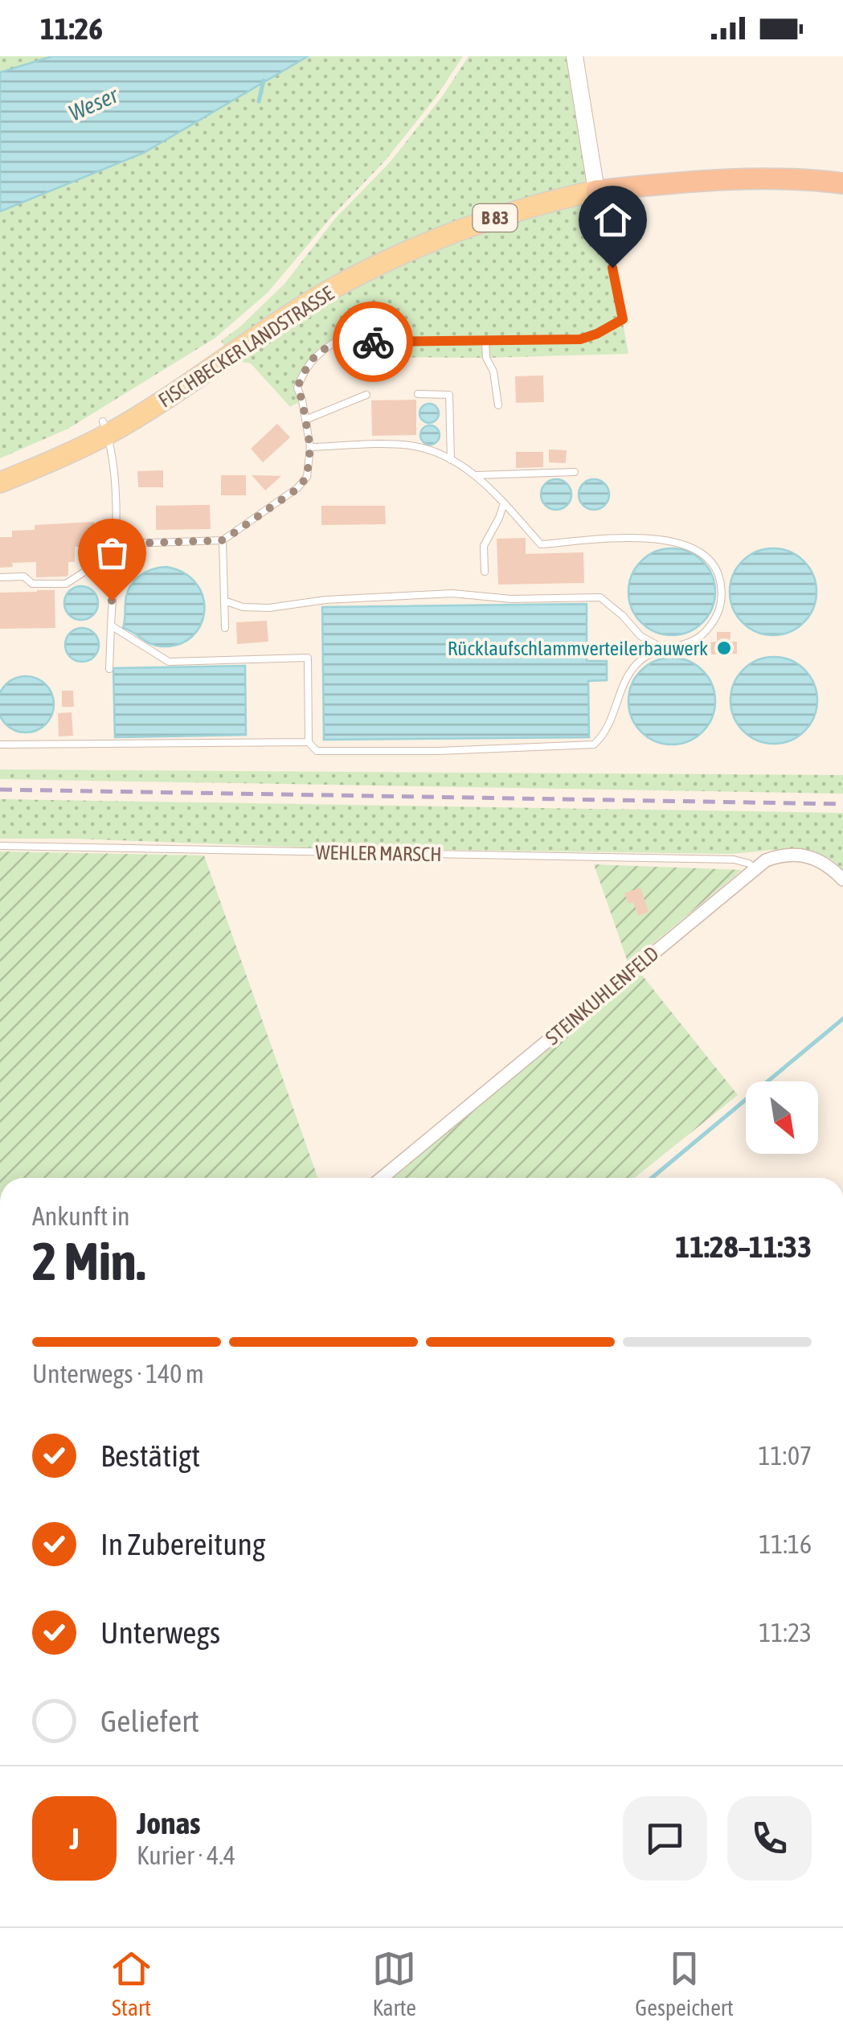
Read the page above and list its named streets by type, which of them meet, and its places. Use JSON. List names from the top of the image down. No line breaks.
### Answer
{"streets":{"highway":["B 83"],"main road":["FISCHBECKER LANDSTRASSE"],"street":["STEINKUHLENFELD"],"lane":["WEHLER MARSCH"]},"crossings":[["B 83","FISCHBECKER LANDSTRASSE"],["WEHLER MARSCH","STEINKUHLENFELD"]],"water":["Weser"],"places":["Rücklaufschlammverteilerbauwerk"],"north":"bottom right","page":{"status":"11:26","heading":["2 Min.","Ankunft in","11:28–11:33"],"panel":["Jonas","Kurier · 4.4"],"bar":"Unterwegs · 140 m","list":[["Bestätigt","11:07"],["In Zubereitung","11:16"],["Unterwegs","11:23"],"Geliefert"],"round":"J","tabs":["Start","Karte","Gespeichert"]}}
